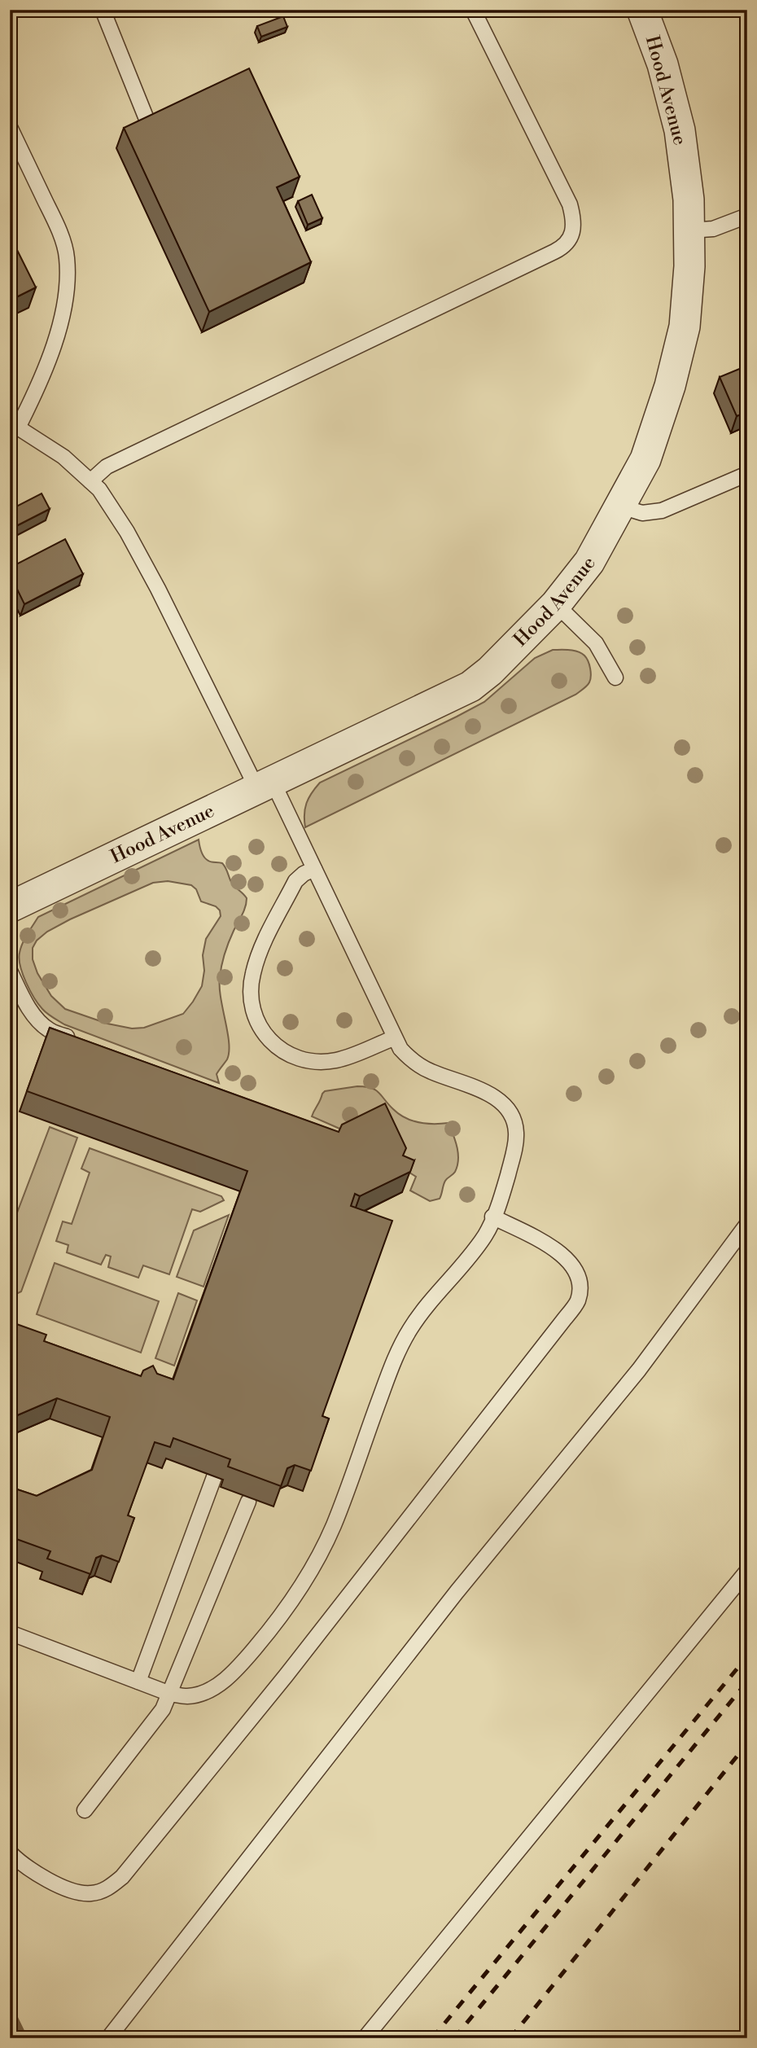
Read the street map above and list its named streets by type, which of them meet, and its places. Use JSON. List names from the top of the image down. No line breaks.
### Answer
{"streets":{"street":["Hood Avenue"]}}
